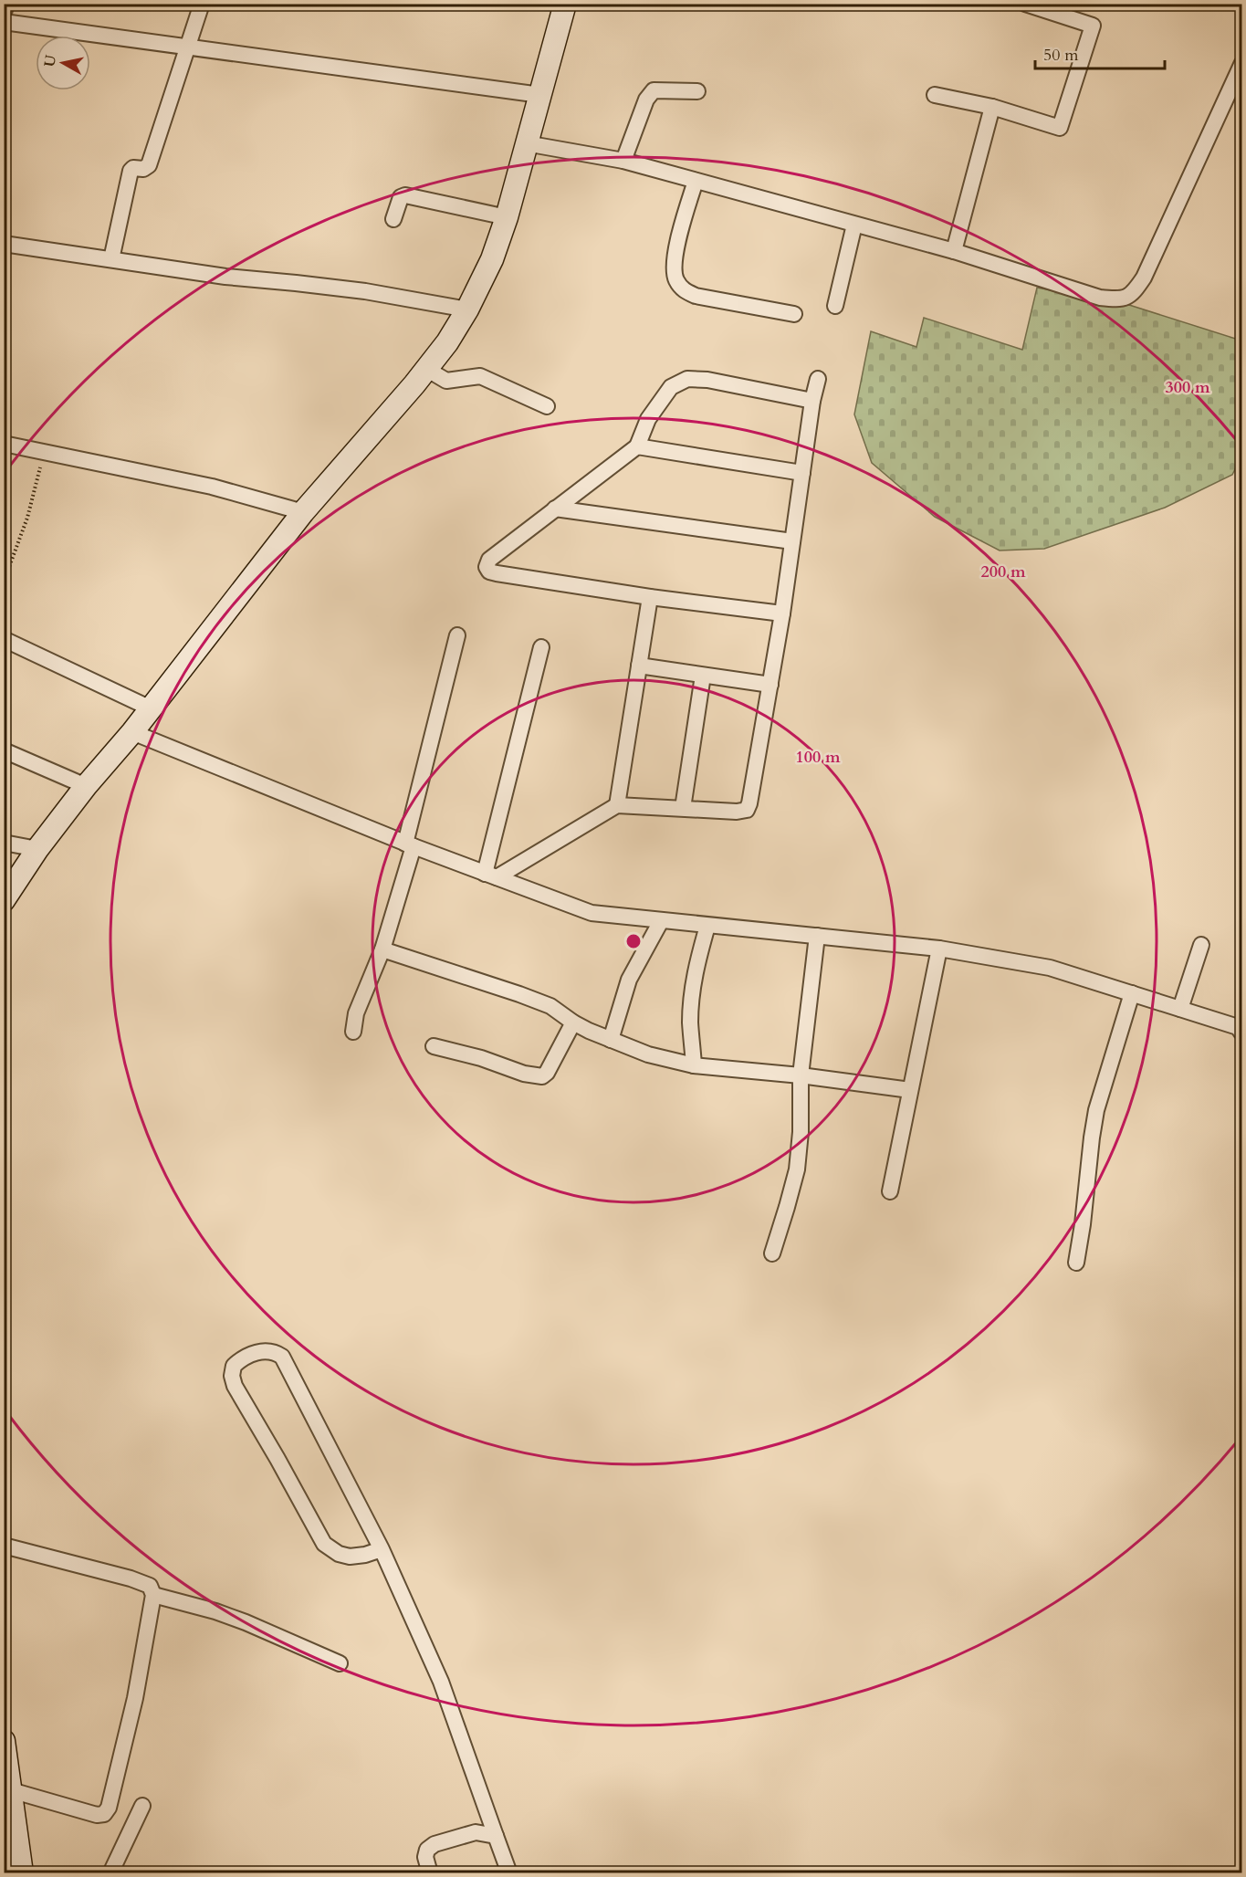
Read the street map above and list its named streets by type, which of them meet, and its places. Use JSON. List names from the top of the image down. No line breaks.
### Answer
{"scale_bar":"50 m","north":"left","rings":["300 m","200 m","100 m"]}
